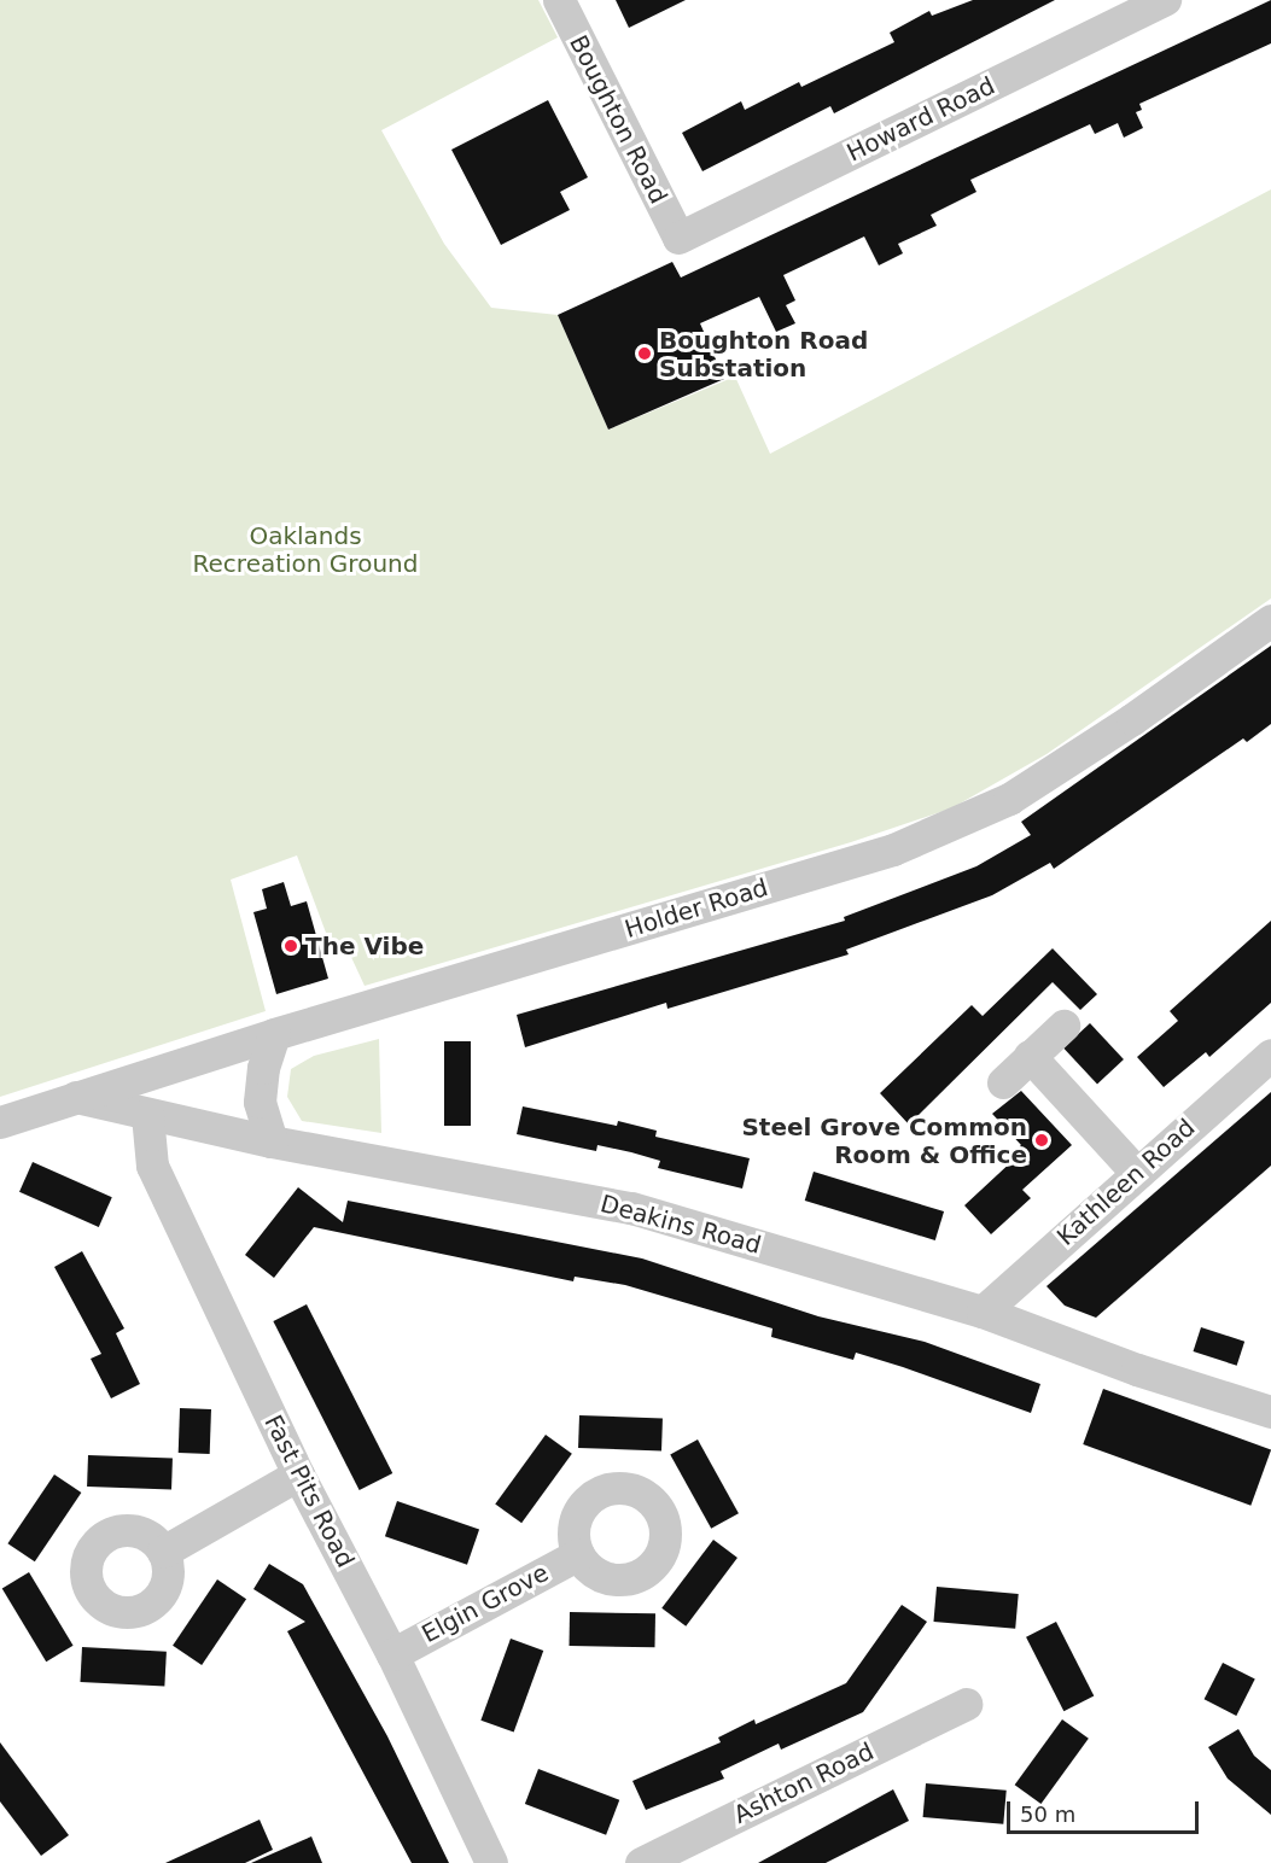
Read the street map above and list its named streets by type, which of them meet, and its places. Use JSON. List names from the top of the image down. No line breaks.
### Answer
{"streets":{"street":["Boughton Road","Howard Road","Holder Road","Kathleen Road","Deakins Road","Fast Pits Road","Elgin Grove","Ashton Road"]},"crossings":[["Boughton Road","Howard Road"],["Holder Road","Deakins Road"],["Kathleen Road","Deakins Road"],["Deakins Road","Fast Pits Road"],["Fast Pits Road","Elgin Grove"]],"parks":["Oaklands Recreation Ground"],"places":["Boughton Road Substation","The Vibe","Steel Grove Common Room & Office"],"scale_bar":"50 m"}
